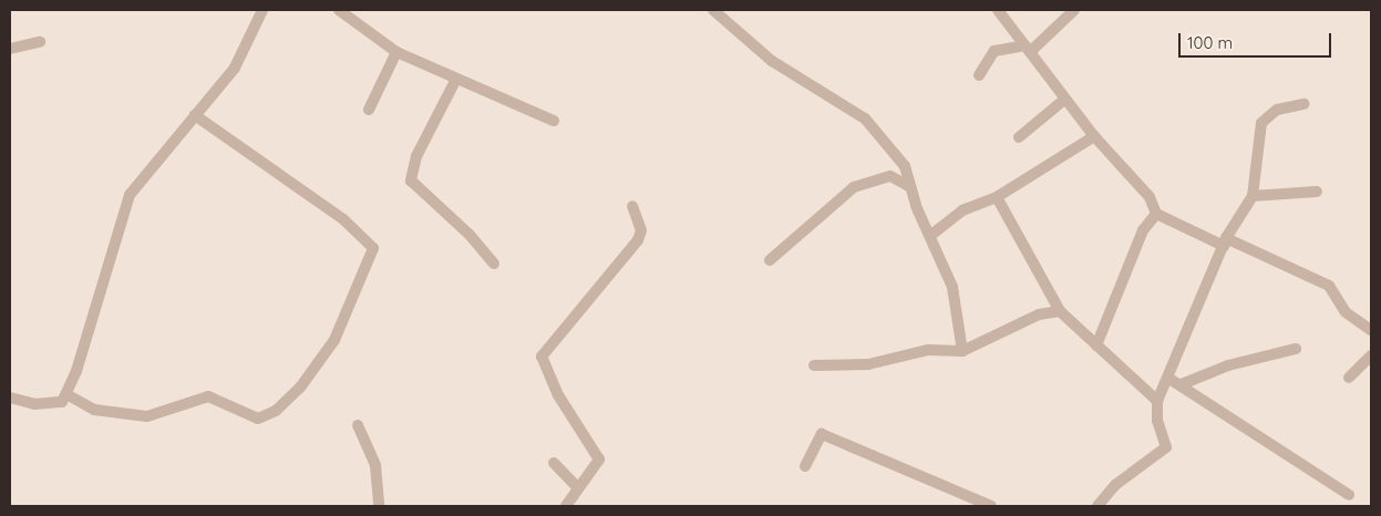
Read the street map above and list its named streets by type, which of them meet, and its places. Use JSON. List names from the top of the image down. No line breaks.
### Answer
{"scale_bar":"100 m"}
